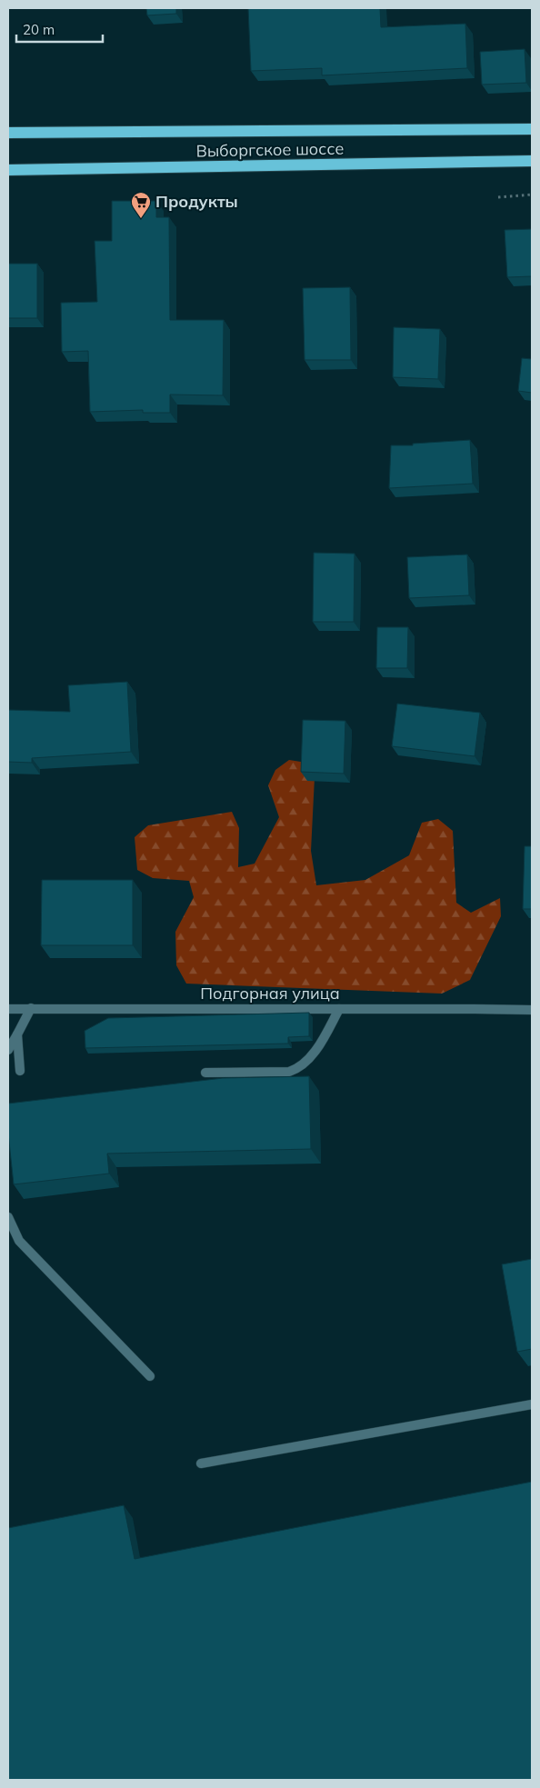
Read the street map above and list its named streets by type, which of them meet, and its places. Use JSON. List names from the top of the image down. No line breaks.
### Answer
{"streets":{"main road":["Выборгское шоссе"],"street":["Подгорная улица"]},"places":{"supermarket":["Продукты"]},"scale_bar":"20 m"}
